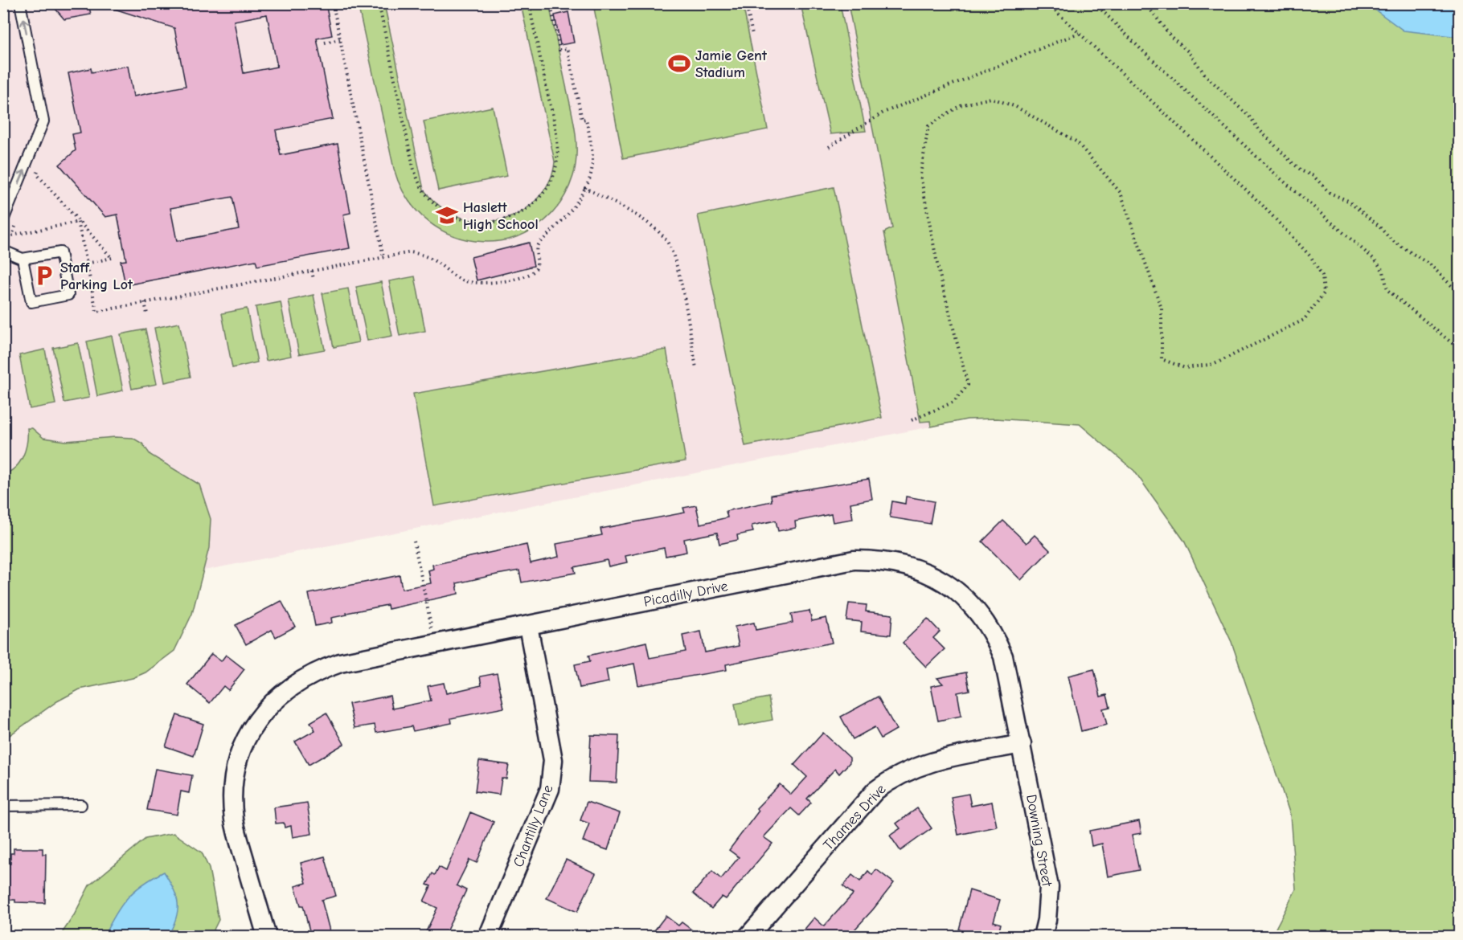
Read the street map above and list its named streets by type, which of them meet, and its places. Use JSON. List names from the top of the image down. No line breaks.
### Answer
{"streets":{"street":["Picadilly Drive","Thames Drive","Chantilly Lane","Downing Street"]},"crossings":[["Picadilly Drive","Thames Drive"],["Picadilly Drive","Chantilly Lane"],["Picadilly Drive","Downing Street"],["Thames Drive","Downing Street"]],"places":{"sports":["Jamie Gent Stadium"],"school or university":["Haslett High School"],"parking":["Staff Parking Lot"]}}
